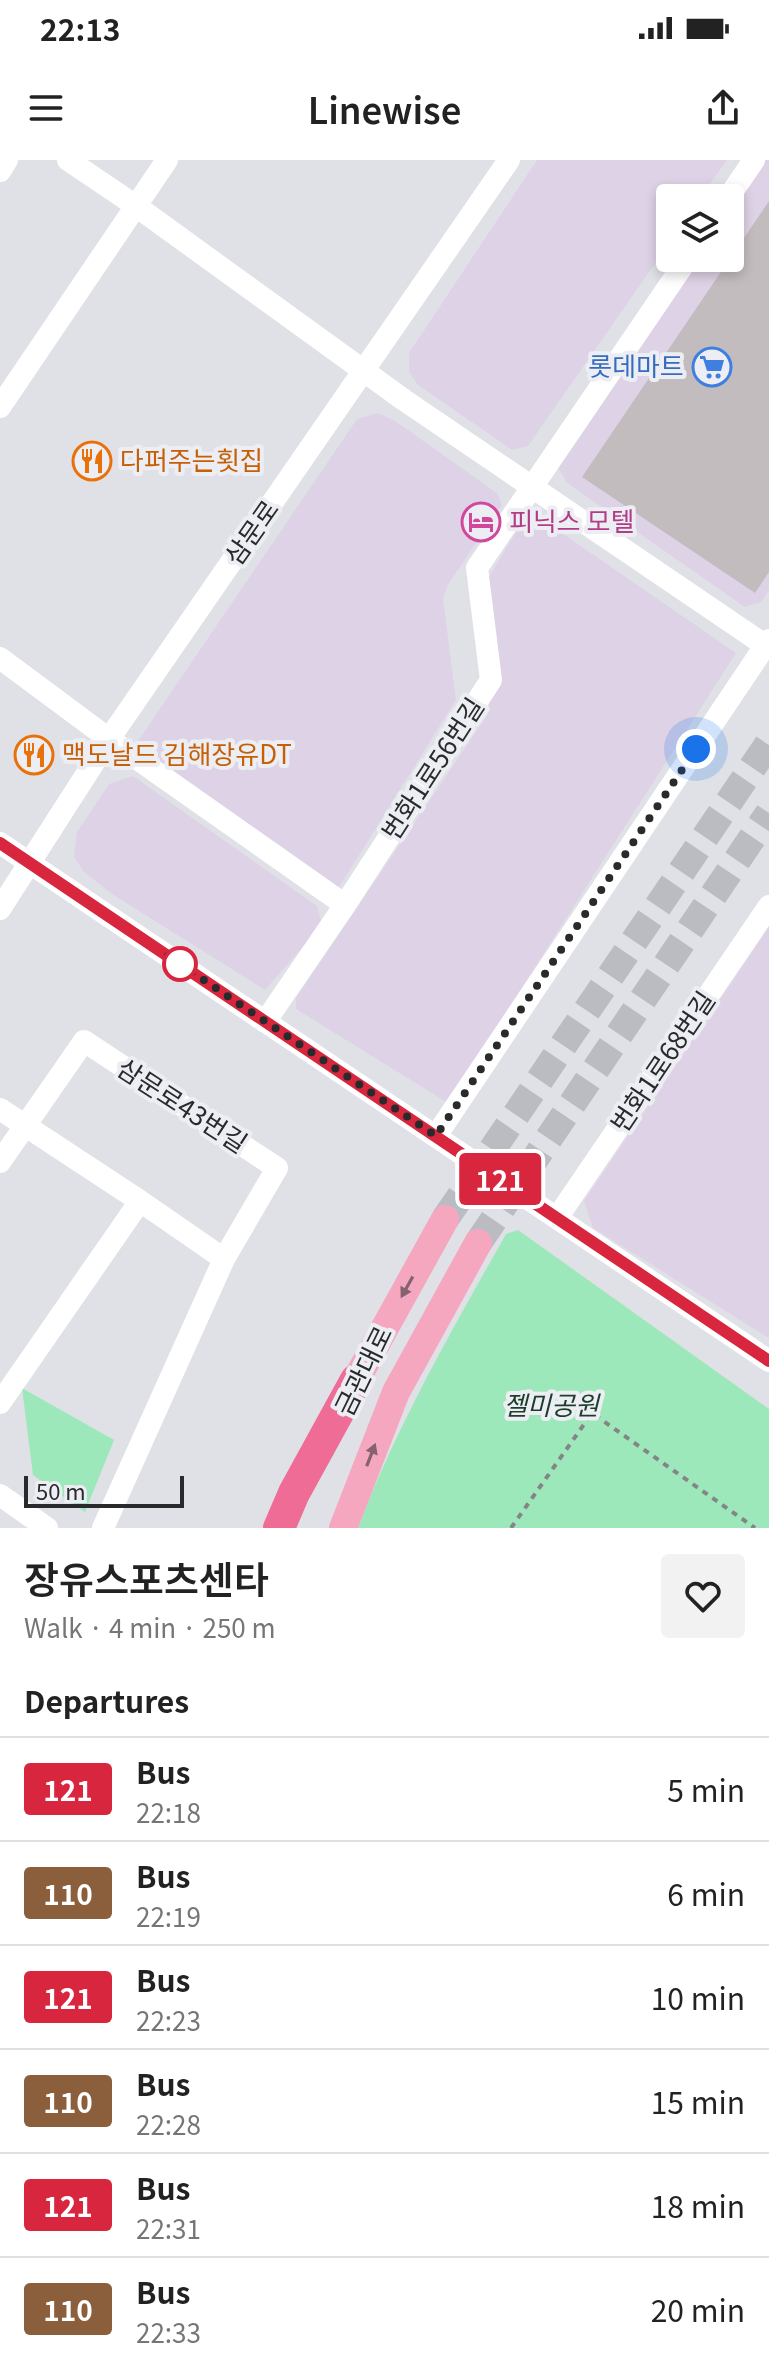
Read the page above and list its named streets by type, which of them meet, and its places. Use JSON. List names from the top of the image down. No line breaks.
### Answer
{"streets":{"main road":["금관대로"],"street":["삼문로","번화1로56번길","번화1로68번길","삼문로43번길"]},"parks":["젤미공원"],"places":{"supermarket":["롯데마트"],"restaurant":["다퍼주는횟집","맥도날드 김해장유DT"],"hotel":["피닉스 모텔"]},"lines":["bus line 121"],"scale_bar":"50 m","page":{"status":"22:13","header":"Linewise","on_map":"121","scale":"50 m","heading":[["장유스포츠센타","Walk · 4 min · 250 m"],"Departures"],"list":[{"mark":"121","name":"Bus","note":"22:18","value":"5 min"},{"mark":"110","name":"Bus","note":"22:19","value":"6 min"},{"mark":"121","name":"Bus","note":"22:23","value":"10 min"},{"mark":"110","name":"Bus","note":"22:28","value":"15 min"},{"mark":"121","name":"Bus","note":"22:31","value":"18 min"},{"mark":"110","name":"Bus","note":"22:33","value":"20 min"}]}}
